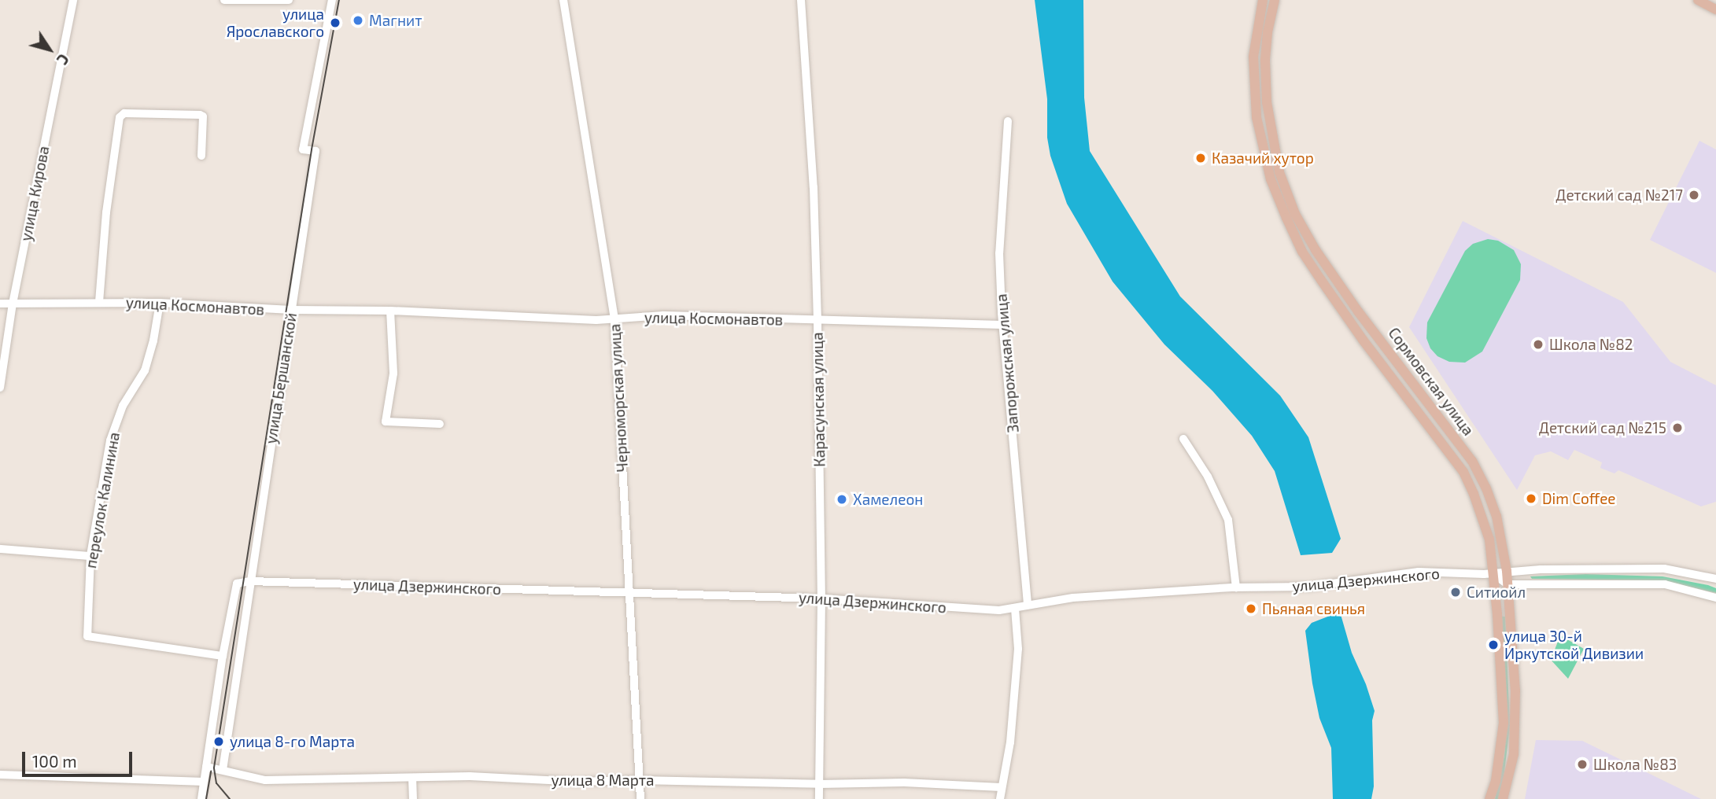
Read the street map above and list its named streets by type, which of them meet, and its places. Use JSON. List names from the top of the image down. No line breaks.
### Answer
{"streets":{"main road":["Сормовская улица"],"street":["улица Кирова","улица Космонавтов","Запорожская улица","улица Бершанской","Черноморская улица","Карасунская улица","переулок Калинина","улица Дзержинского","улица 8 Марта"]},"crossings":[["улица Кирова","улица Космонавтов"],["улица Космонавтов","Запорожская улица"],["улица Космонавтов","улица Бершанской"],["улица Космонавтов","Черноморская улица"],["улица Космонавтов","Карасунская улица"],["улица Космонавтов","переулок Калинина"],["Запорожская улица","улица Дзержинского"],["улица Бершанской","улица Дзержинского"],["улица Бершанской","улица 8 Марта"],["Сормовская улица","улица Дзержинского"],["Черноморская улица","улица Дзержинского"],["Черноморская улица","улица 8 Марта"],["Карасунская улица","улица Дзержинского"],["Карасунская улица","улица 8 Марта"]],"places":["Магнит","улица Ярославского","Казачий хутор","Детский сад №217","Школа №82","Детский сад №215","Dim Coffee","Хамелеон","Ситиойл","Пьяная свинья","улица 30-й Иркутской Дивизии","улица 8-го Марта","Школа №83"],"scale_bar":"100 m","north":"bottom right"}
